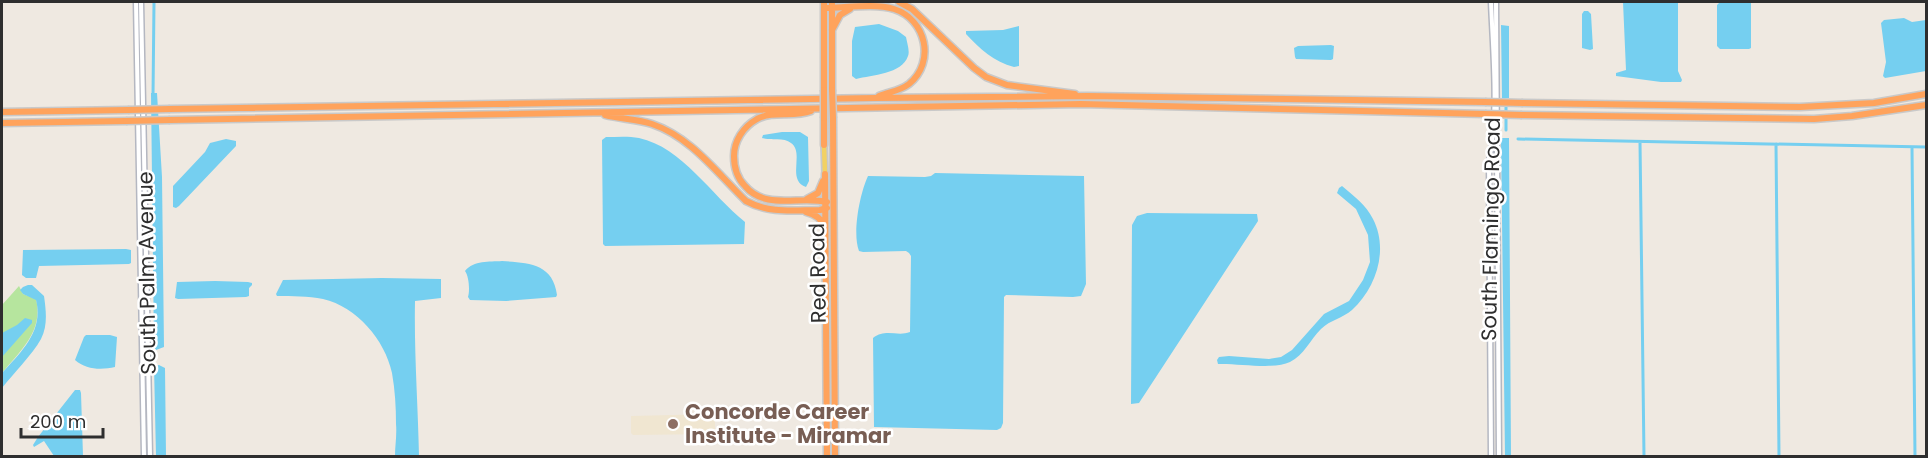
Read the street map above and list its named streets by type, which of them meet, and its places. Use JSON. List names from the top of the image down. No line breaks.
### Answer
{"streets":{"highway":["Red Road"],"main road":["South Flamingo Road","South Palm Avenue"]},"places":["Concorde Career Institute - Miramar"],"scale_bar":"200 m"}
